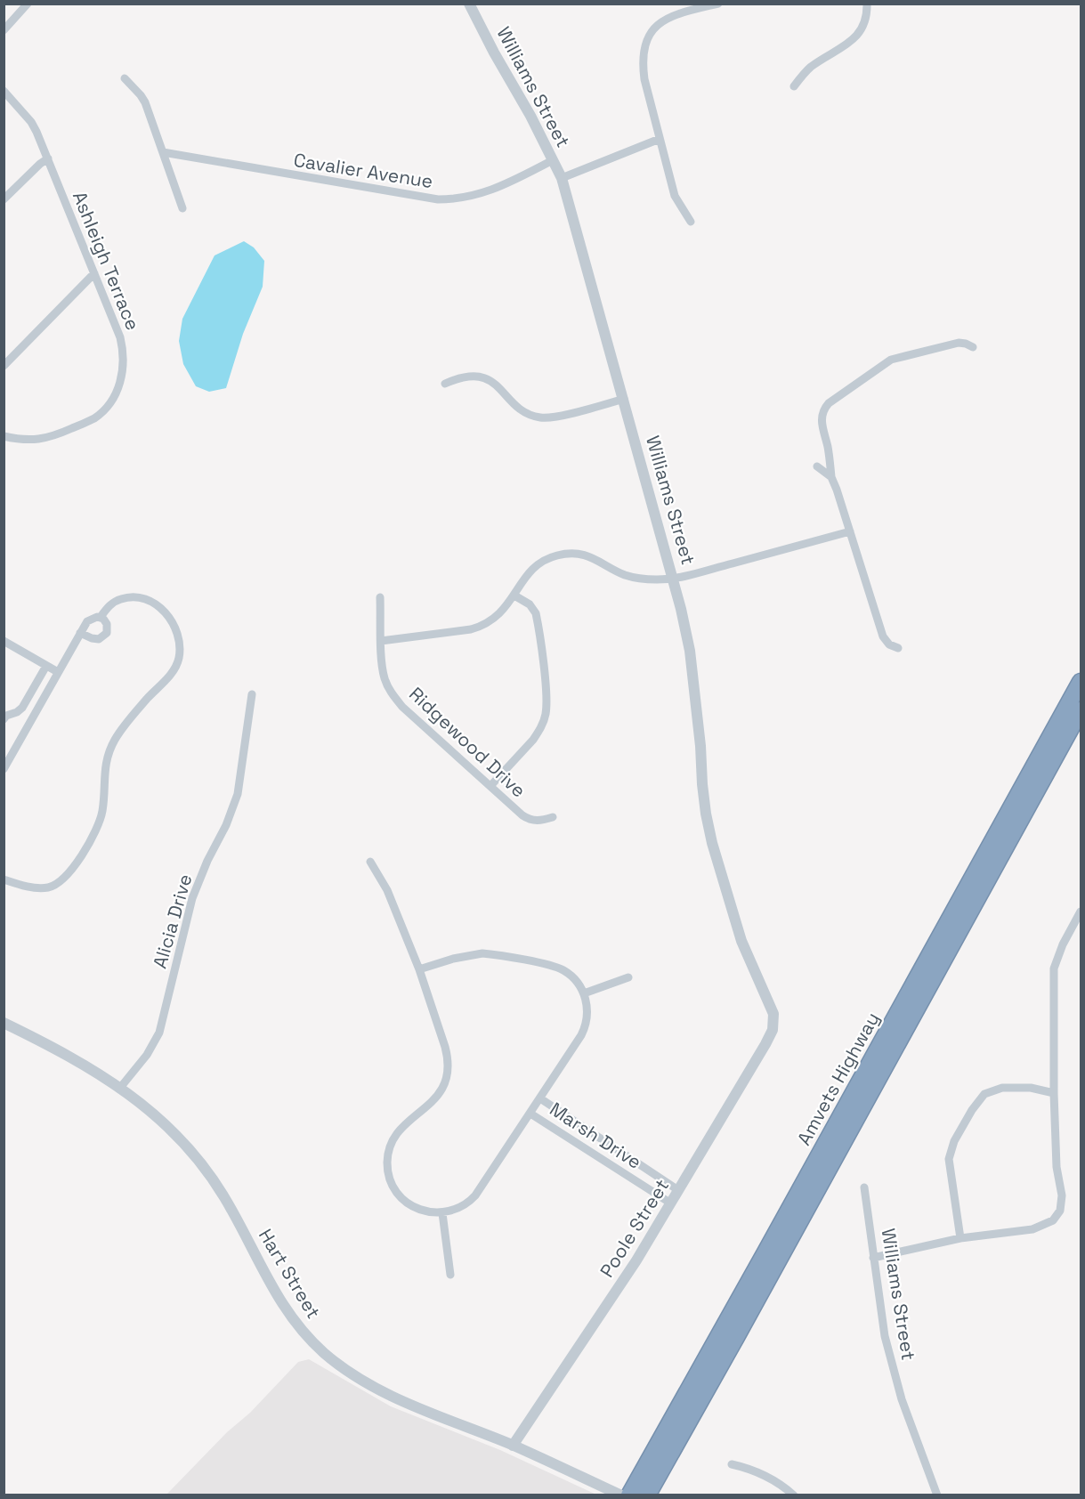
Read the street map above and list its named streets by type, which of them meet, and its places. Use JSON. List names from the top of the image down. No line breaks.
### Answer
{"streets":{"highway":["Amvets Highway"],"street":["Williams Street","Cavalier Avenue","Ashleigh Terrace","Ridgewood Drive","Alicia Drive","Marsh Drive","Poole Street","Hart Street"]},"crossings":[["Williams Street","Cavalier Avenue"],["Williams Street","Poole Street"],["Alicia Drive","Hart Street"],["Marsh Drive","Poole Street"],["Poole Street","Hart Street"]]}
